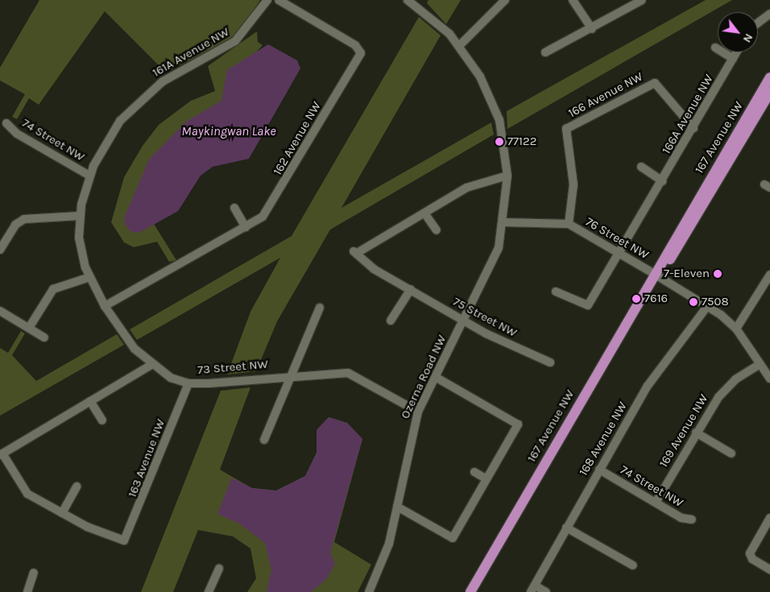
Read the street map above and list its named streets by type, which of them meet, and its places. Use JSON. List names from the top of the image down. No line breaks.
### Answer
{"streets":{"main road":["167 Avenue NW"],"street":["161A Avenue NW","166 Avenue NW","166A Avenue NW","162 Avenue NW","74 Street NW","76 Street NW","75 Street NW","73 Street NW","Ozerna Road NW","169 Avenue NW","168 Avenue NW","163 Avenue NW"]},"crossings":[["161A Avenue NW","74 Street NW"],["161A Avenue NW","73 Street NW"],["166 Avenue NW","166A Avenue NW"],["166 Avenue NW","76 Street NW"],["166A Avenue NW","76 Street NW"],["167 Avenue NW","76 Street NW"],["162 Avenue NW","73 Street NW"],["74 Street NW","169 Avenue NW"],["74 Street NW","168 Avenue NW"],["76 Street NW","Ozerna Road NW"],["76 Street NW","169 Avenue NW"],["76 Street NW","168 Avenue NW"],["75 Street NW","Ozerna Road NW"],["73 Street NW","Ozerna Road NW"],["73 Street NW","163 Avenue NW"]],"water":["Maykingwan Lake"],"places":["77122","7-Eleven","7616","7508"],"north":"bottom right"}
